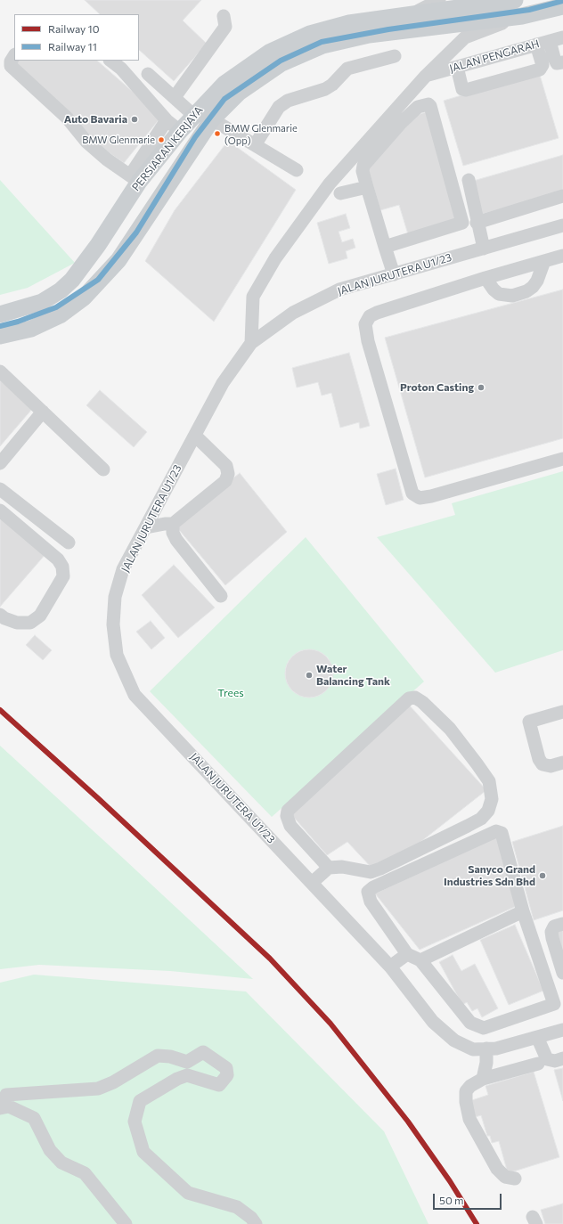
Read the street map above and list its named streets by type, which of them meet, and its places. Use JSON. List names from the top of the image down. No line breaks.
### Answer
{"streets":{"main road":["PERSIARAN KERJAYA"],"street":["JALAN PENGARAH","JALAN JURUTERA U1/23"]},"parks":["Trees"],"places":["Auto Bavaria","BMW Glenmarie (Opp)","BMW Glenmarie","Proton Casting","Water Balancing Tank","Sanyco Grand Industries Sdn Bhd"],"lines":["rail line 11","rail line 10"],"legend":["Railway 10","Railway 11"],"scale_bar":"50 m"}
